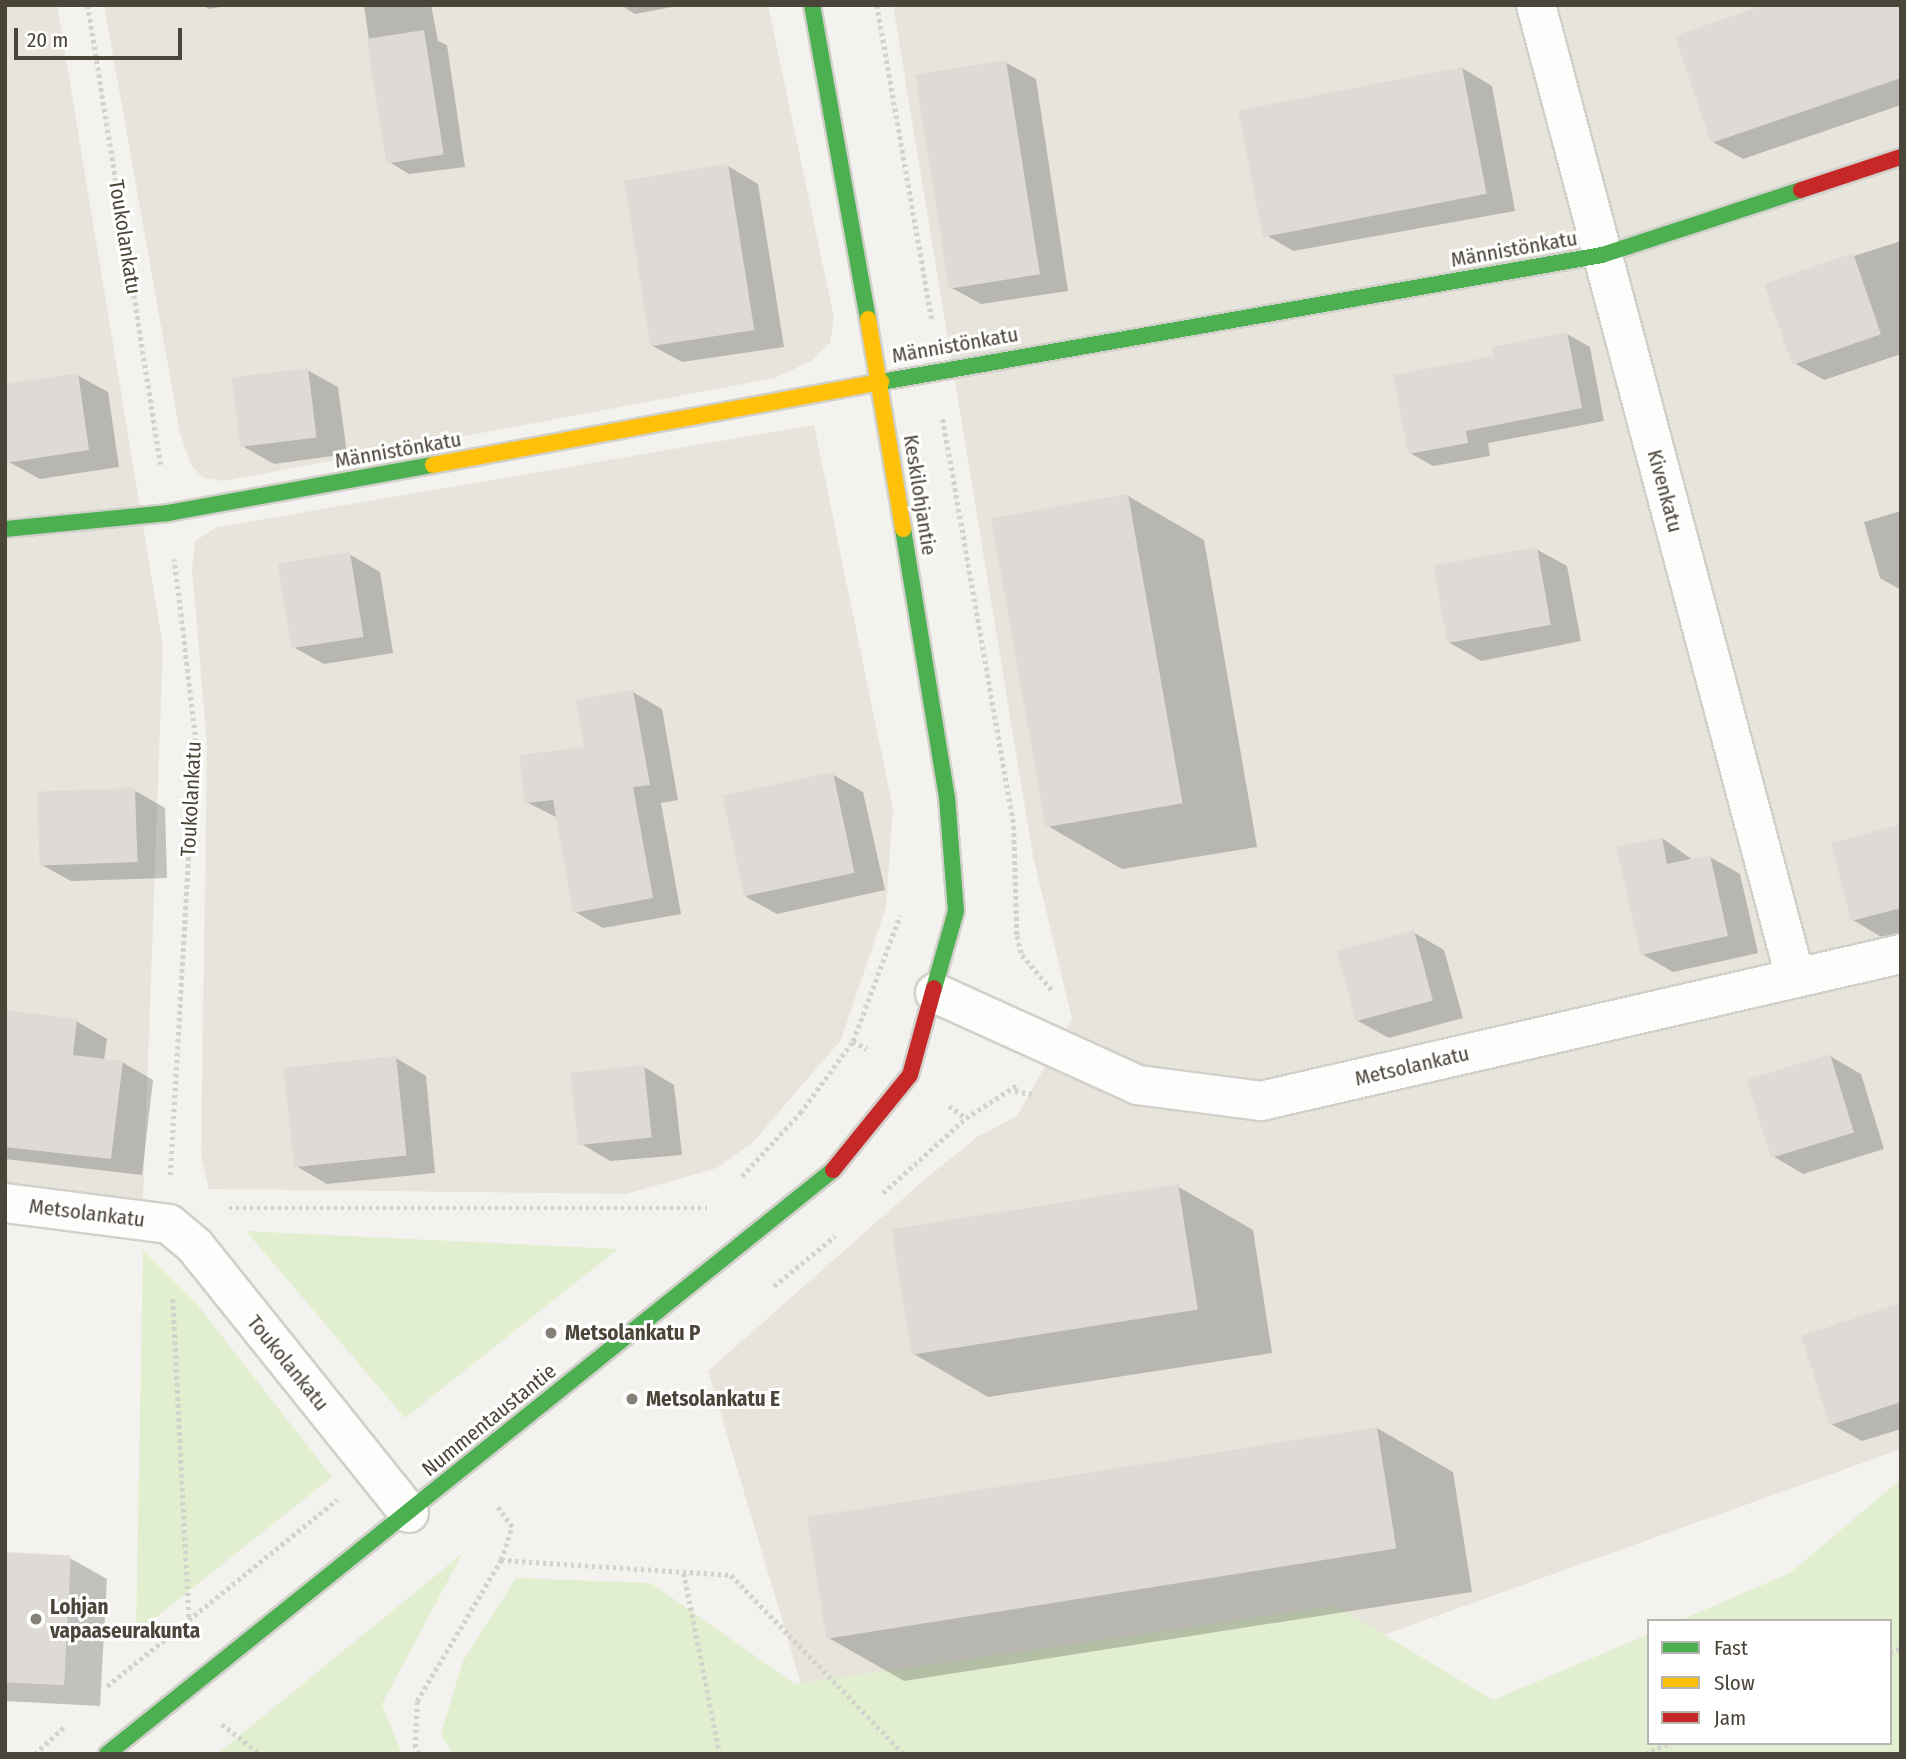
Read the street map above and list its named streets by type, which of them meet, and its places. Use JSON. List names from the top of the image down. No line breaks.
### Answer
{"streets":{"street":["Toukolankatu","Männistönkatu","Kivenkatu","Keskilohjantie","Metsolankatu","Nummentaustantie"]},"crossings":[["Toukolankatu","Männistönkatu"],["Toukolankatu","Metsolankatu"],["Toukolankatu","Nummentaustantie"],["Männistönkatu","Kivenkatu"],["Männistönkatu","Keskilohjantie"],["Kivenkatu","Metsolankatu"],["Keskilohjantie","Metsolankatu"],["Keskilohjantie","Nummentaustantie"],["Metsolankatu","Nummentaustantie"]],"places":["Metsolankatu P","Metsolankatu E","Lohjan vapaaseurakunta"],"legend":["Fast","Slow","Jam"],"scale_bar":"20 m"}
